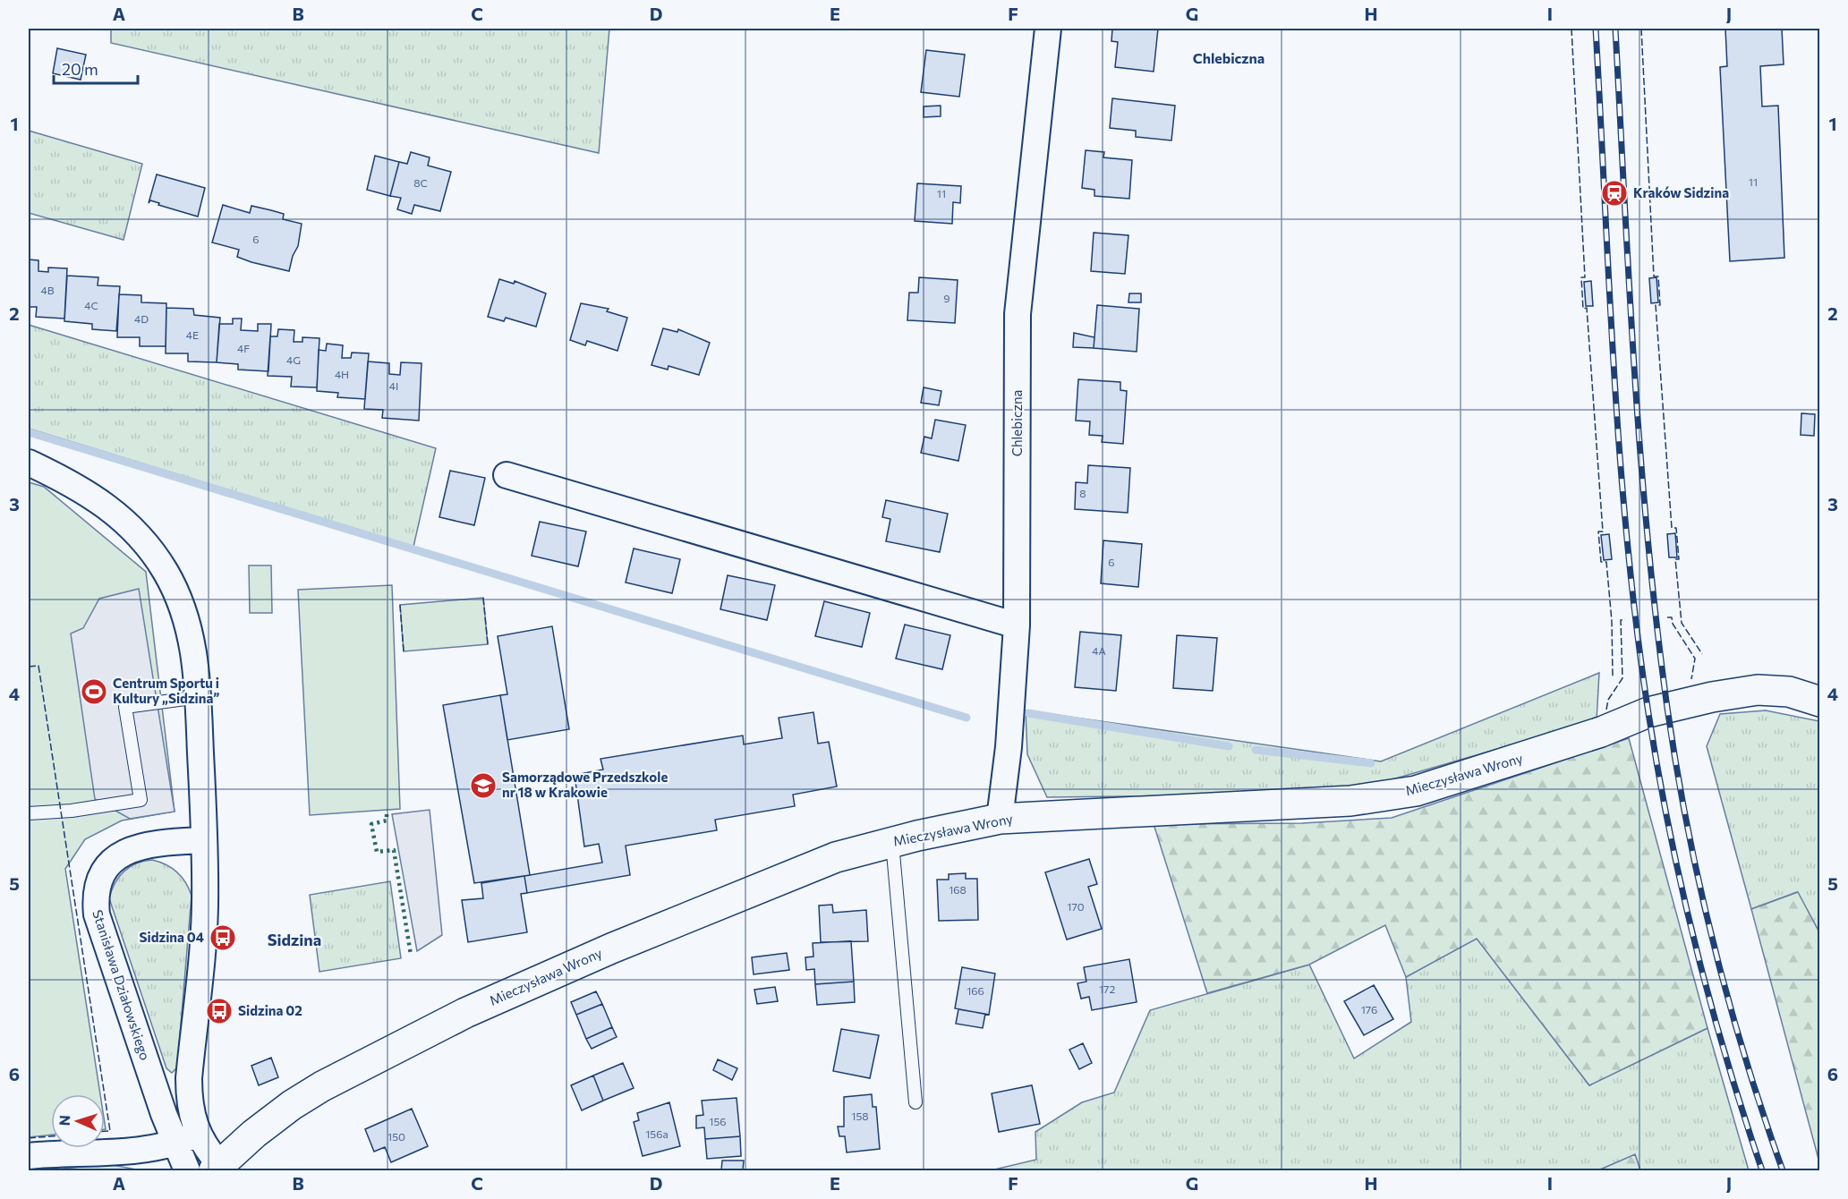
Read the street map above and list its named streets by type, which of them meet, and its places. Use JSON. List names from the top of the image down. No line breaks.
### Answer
{"streets":{"street":["Chlebiczna","Mieczysława Wrony","Stanisława Działowskiego"]},"crossings":[["Chlebiczna","Mieczysława Wrony"],["Mieczysława Wrony","Stanisława Działowskiego"]],"districts":["Chlebiczna","Sidzina"],"places":{"station":["Kraków Sidzina"],"sports":["Centrum Sportu i Kultury „Sidzina”"],"school or university":["Samorządowe Przedszkole nr 18 w Krakowie"],"bus stop":["Sidzina 04","Sidzina 02"]},"house_numbers":["11","8C","11","6","4B","9","4C","4D","4E","4F","4G","4H","4I","8","6","4A","168","170","172","166","176","158","156","156a","150"],"scale_bar":"20 m","north":"left","grid":{"columns":["A","B","C","D","E","F","G","H","I","J"],"rows":["1","2","3","4","5","6"]}}
